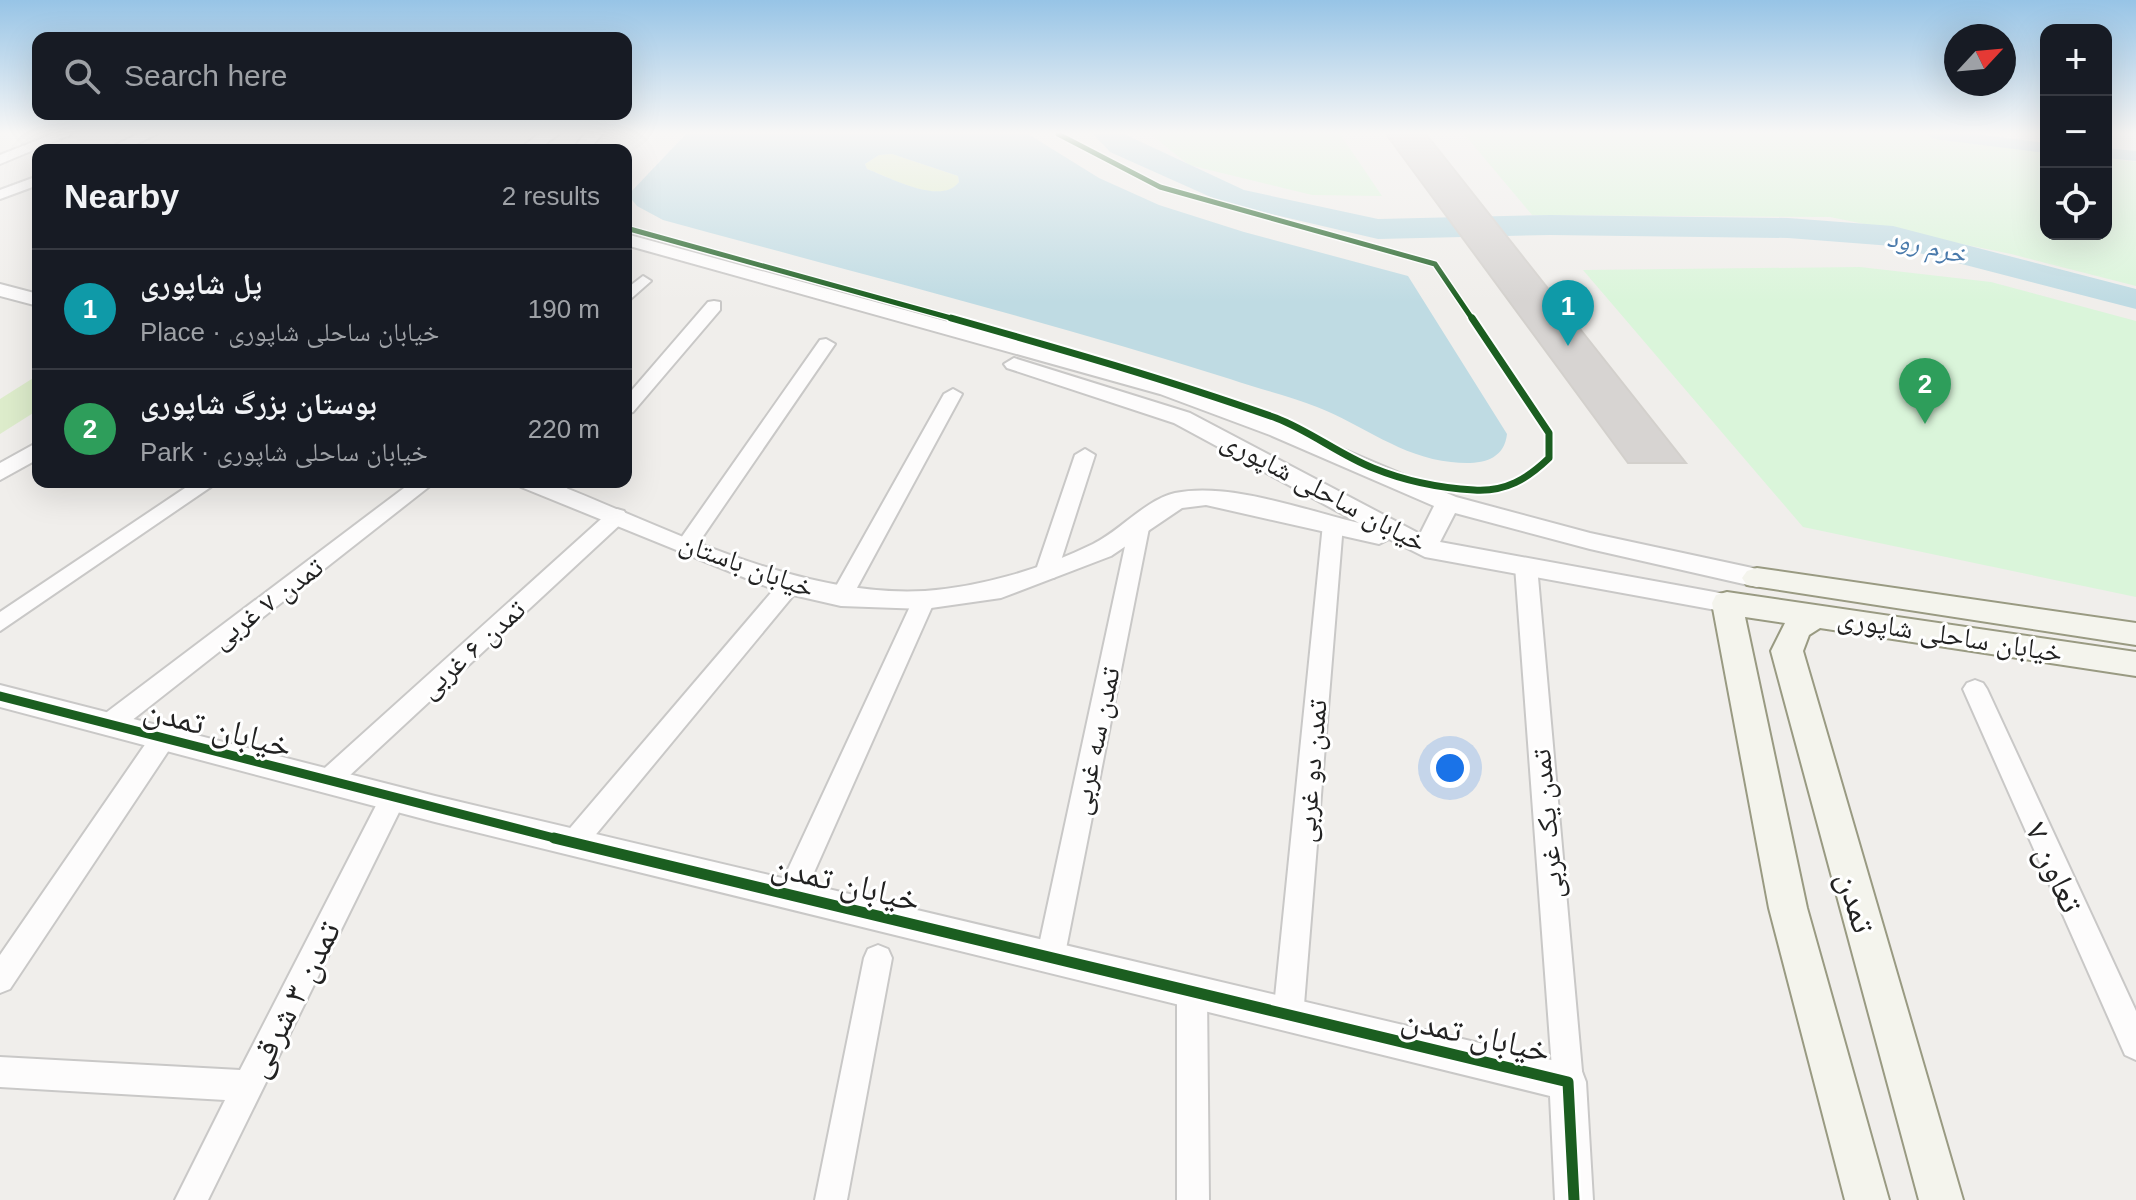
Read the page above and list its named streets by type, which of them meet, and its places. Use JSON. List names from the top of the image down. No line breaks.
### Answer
{"streets":{"main road":["خیابان ساحلی شاپوری","تمدن"],"street":["خیابان باستان","تمدن ۷ غربی","تمدن ۶ غربی","خیابان تمدن","تمدن سه غربی","تمدن دو غربی","تمدن یک غربی","تعاون ۷","تمدن ۳ شرقی"]},"crossings":[["خیابان ساحلی شاپوری","خیابان باستان"],["خیابان ساحلی شاپوری","تمدن یک غربی"],["خیابان ساحلی شاپوری","تمدن"],["خیابان باستان","تمدن ۶ غربی"],["خیابان باستان","تمدن سه غربی"],["خیابان باستان","تمدن دو غربی"],["تمدن ۷ غربی","خیابان تمدن"],["تمدن ۶ غربی","خیابان تمدن"],["خیابان تمدن","تمدن سه غربی"],["خیابان تمدن","تمدن دو غربی"],["خیابان تمدن","تمدن یک غربی"],["خیابان تمدن","تمدن ۳ شرقی"]],"water":["خرم رود"],"north":"top right","page":{"map_buttons":["+","−"],"search":"Search here","heading":["Nearby","2 results"],"list":[{"mark":"1","name":"پل شاپوری","note":"Place · خیابان ساحلی شاپوری","value":"190 m"},{"mark":"2","name":"بوستان بزرگ شاپوری","note":"Park · خیابان ساحلی شاپوری","value":"220 m"}],"pins":["1","2"]}}
